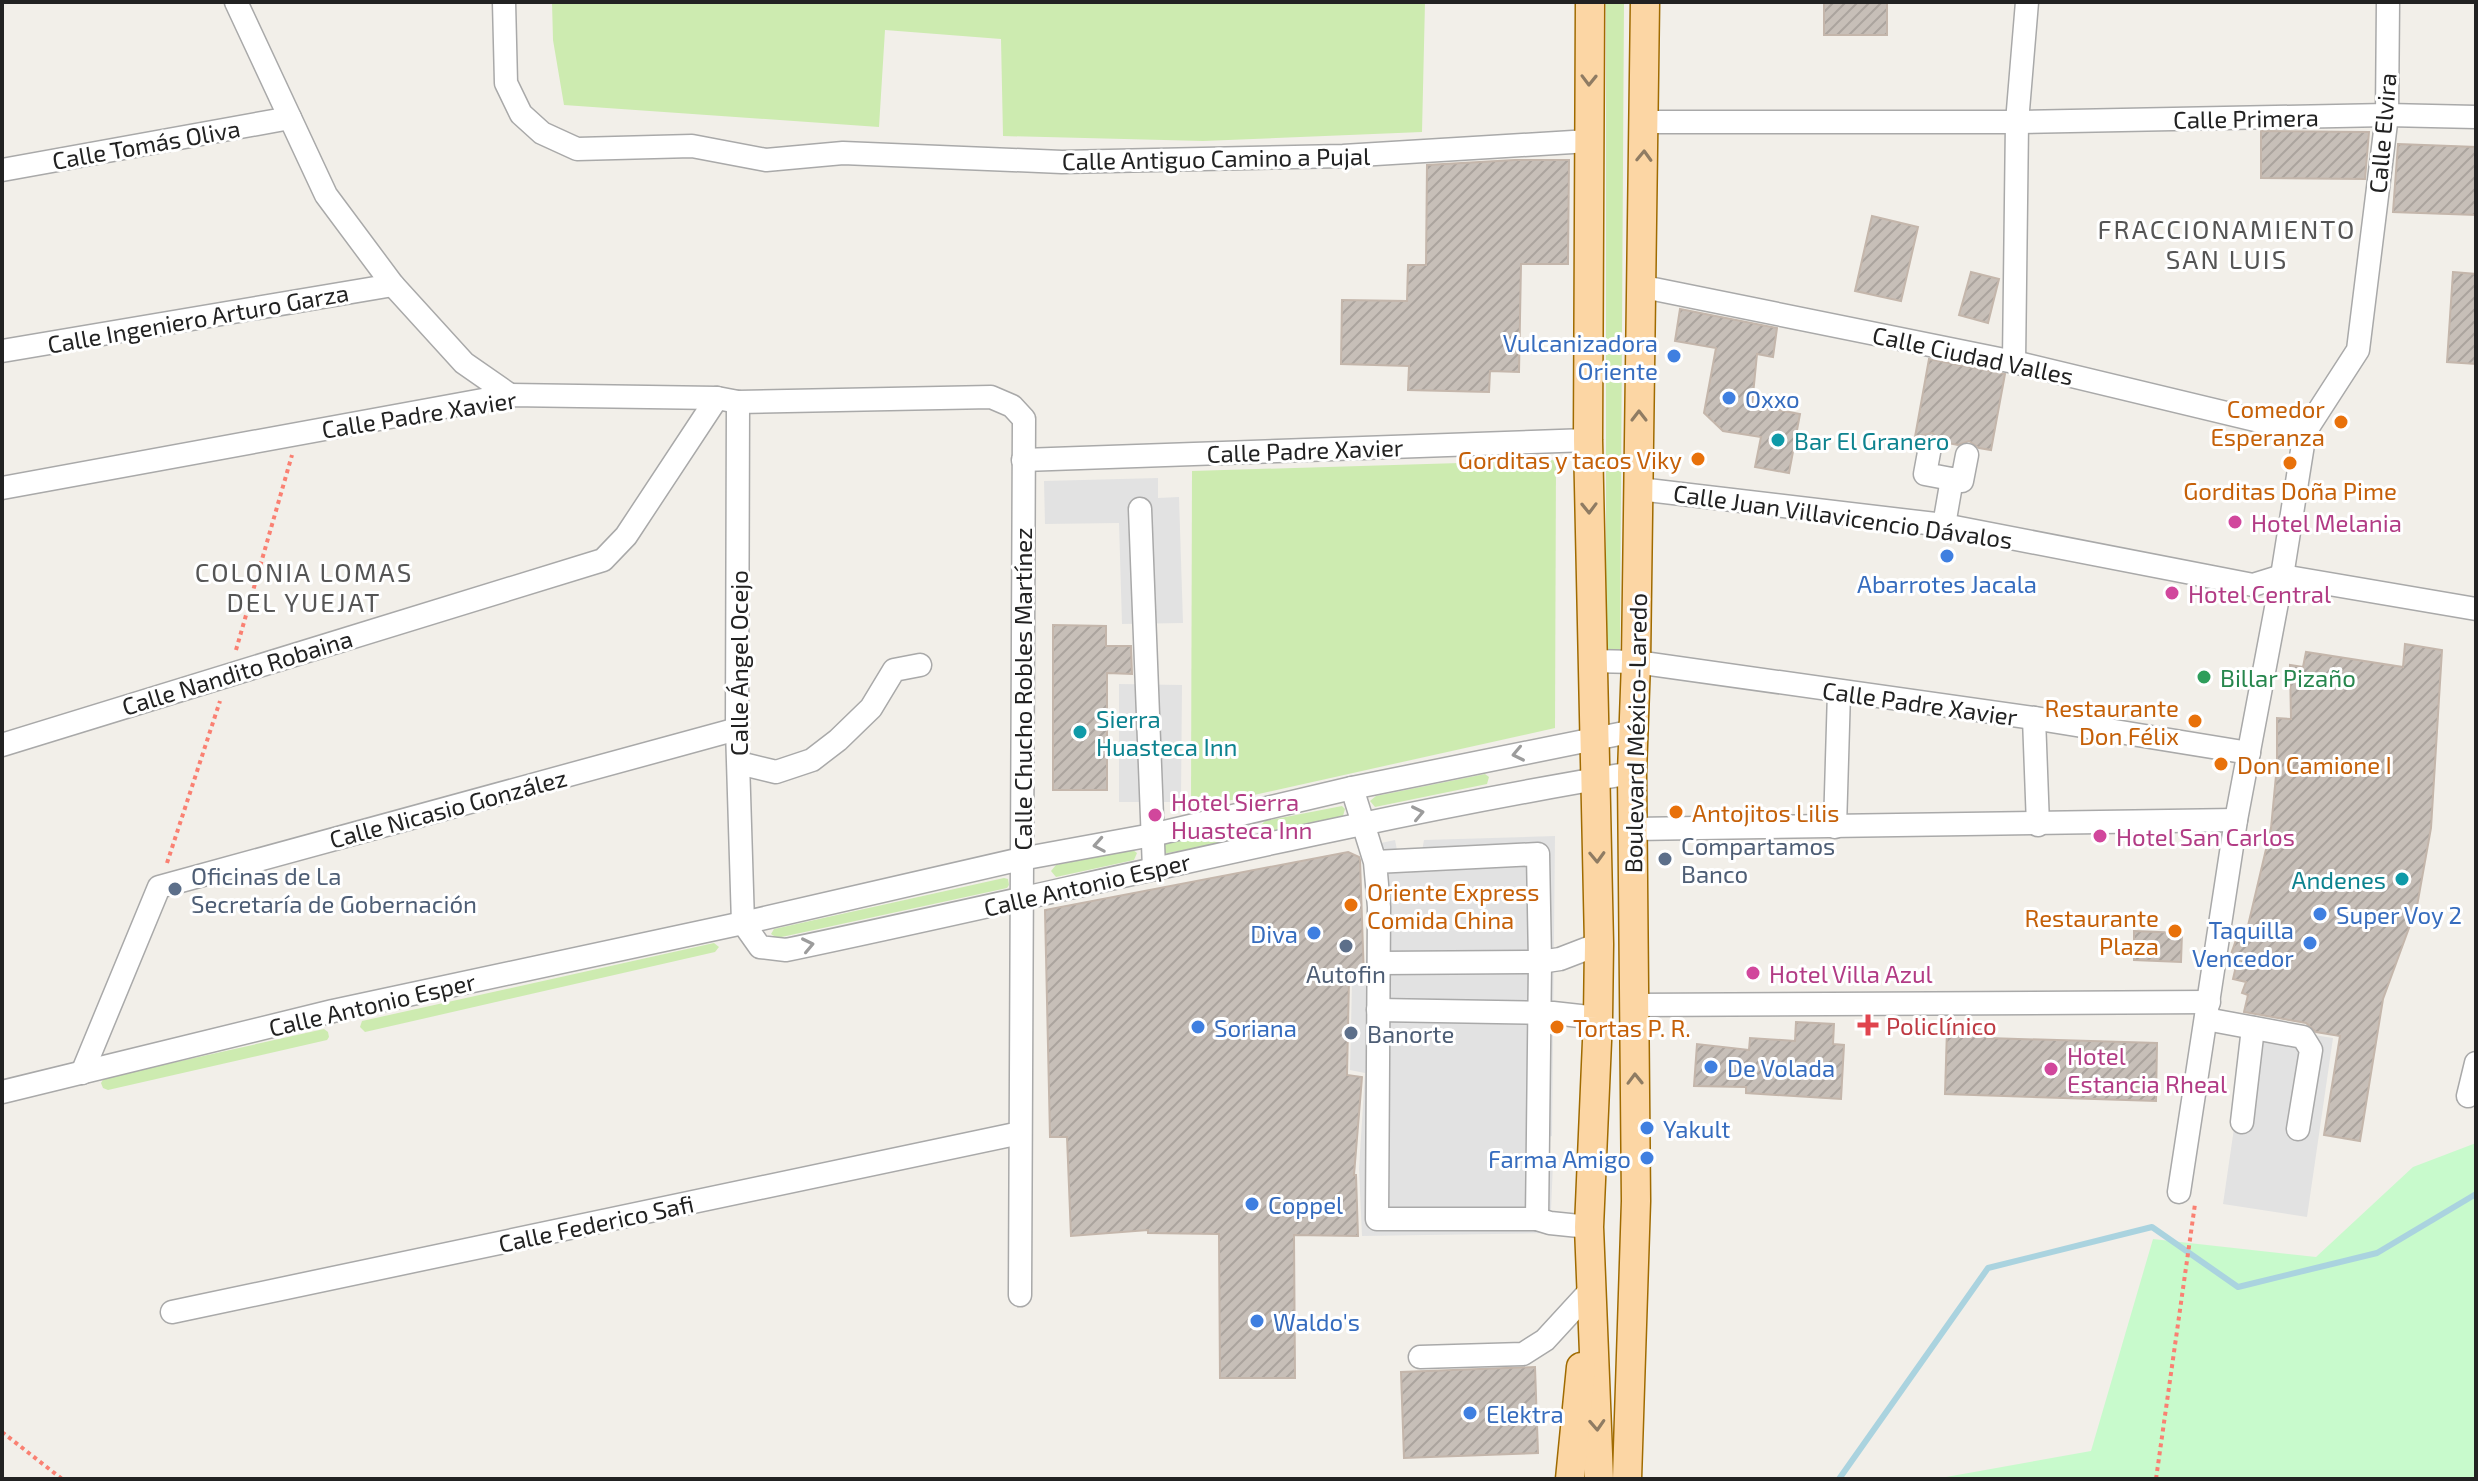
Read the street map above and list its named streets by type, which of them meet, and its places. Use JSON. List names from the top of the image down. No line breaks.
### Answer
{"streets":{"main road":["Boulevard México-Laredo"],"street":["Calle Primera","Calle Elvira","Calle Tomás Oliva","Calle Antiguo Camino a Pujal","Calle Ingeniero Arturo Garza","Calle Ciudad Valles","Calle Padre Xavier","Calle Juan Villavicencio Dávalos","Calle Ángel Ocejo","Calle Nandito Robaina","Calle Chucho Robles Martínez","Calle Nicasio González","Calle Antonio Esper","Calle Federico Safi"]},"crossings":[["Calle Primera","Calle Elvira"],["Calle Primera","Boulevard México-Laredo"],["Calle Elvira","Calle Ciudad Valles"],["Calle Elvira","Calle Padre Xavier"],["Calle Elvira","Calle Juan Villavicencio Dávalos"],["Calle Antiguo Camino a Pujal","Boulevard México-Laredo"],["Calle Ciudad Valles","Boulevard México-Laredo"],["Calle Padre Xavier","Calle Ángel Ocejo"],["Calle Padre Xavier","Calle Nandito Robaina"],["Calle Padre Xavier","Calle Chucho Robles Martínez"],["Calle Padre Xavier","Boulevard México-Laredo"],["Calle Juan Villavicencio Dávalos","Boulevard México-Laredo"],["Calle Ángel Ocejo","Calle Nandito Robaina"],["Calle Ángel Ocejo","Calle Nicasio González"],["Calle Ángel Ocejo","Calle Antonio Esper"],["Calle Chucho Robles Martínez","Calle Antonio Esper"],["Calle Chucho Robles Martínez","Calle Federico Safi"],["Boulevard México-Laredo","Calle Antonio Esper"],["Calle Nicasio González","Calle Antonio Esper"]],"districts":["FRACCIONAMIENTO SAN LUIS","COLONIA LOMAS DEL YUEJAT"],"places":{"other":["Vulcanizadora Oriente","Oxxo","Comedor Esperanza","Bar El Granero","Gorditas y tacos Viky","Gorditas Doña Pime","Hotel Melania","Abarrotes Jacala","Hotel Central","Billar Pizaño","Restaurante Don Félix","Sierra Huasteca Inn","Don Camione I","Antojitos Lilis","Hotel Sierra Huasteca Inn","Hotel San Carlos","Compartamos Banco","Andenes","Oficinas de La Secretaría de Gobernación","Oriente Express Comida China","Super Voy 2","Restaurante Plaza","Diva","Taquilla Vencedor","Autofin","Hotel Villa Azul","Soriana","Tortas P. R.","Banorte","De Volada","Hotel Estancia Rheal","Yakult","Farma Amigo","Coppel","Waldo's","Elektra"],"health":["Policlínico"]}}
